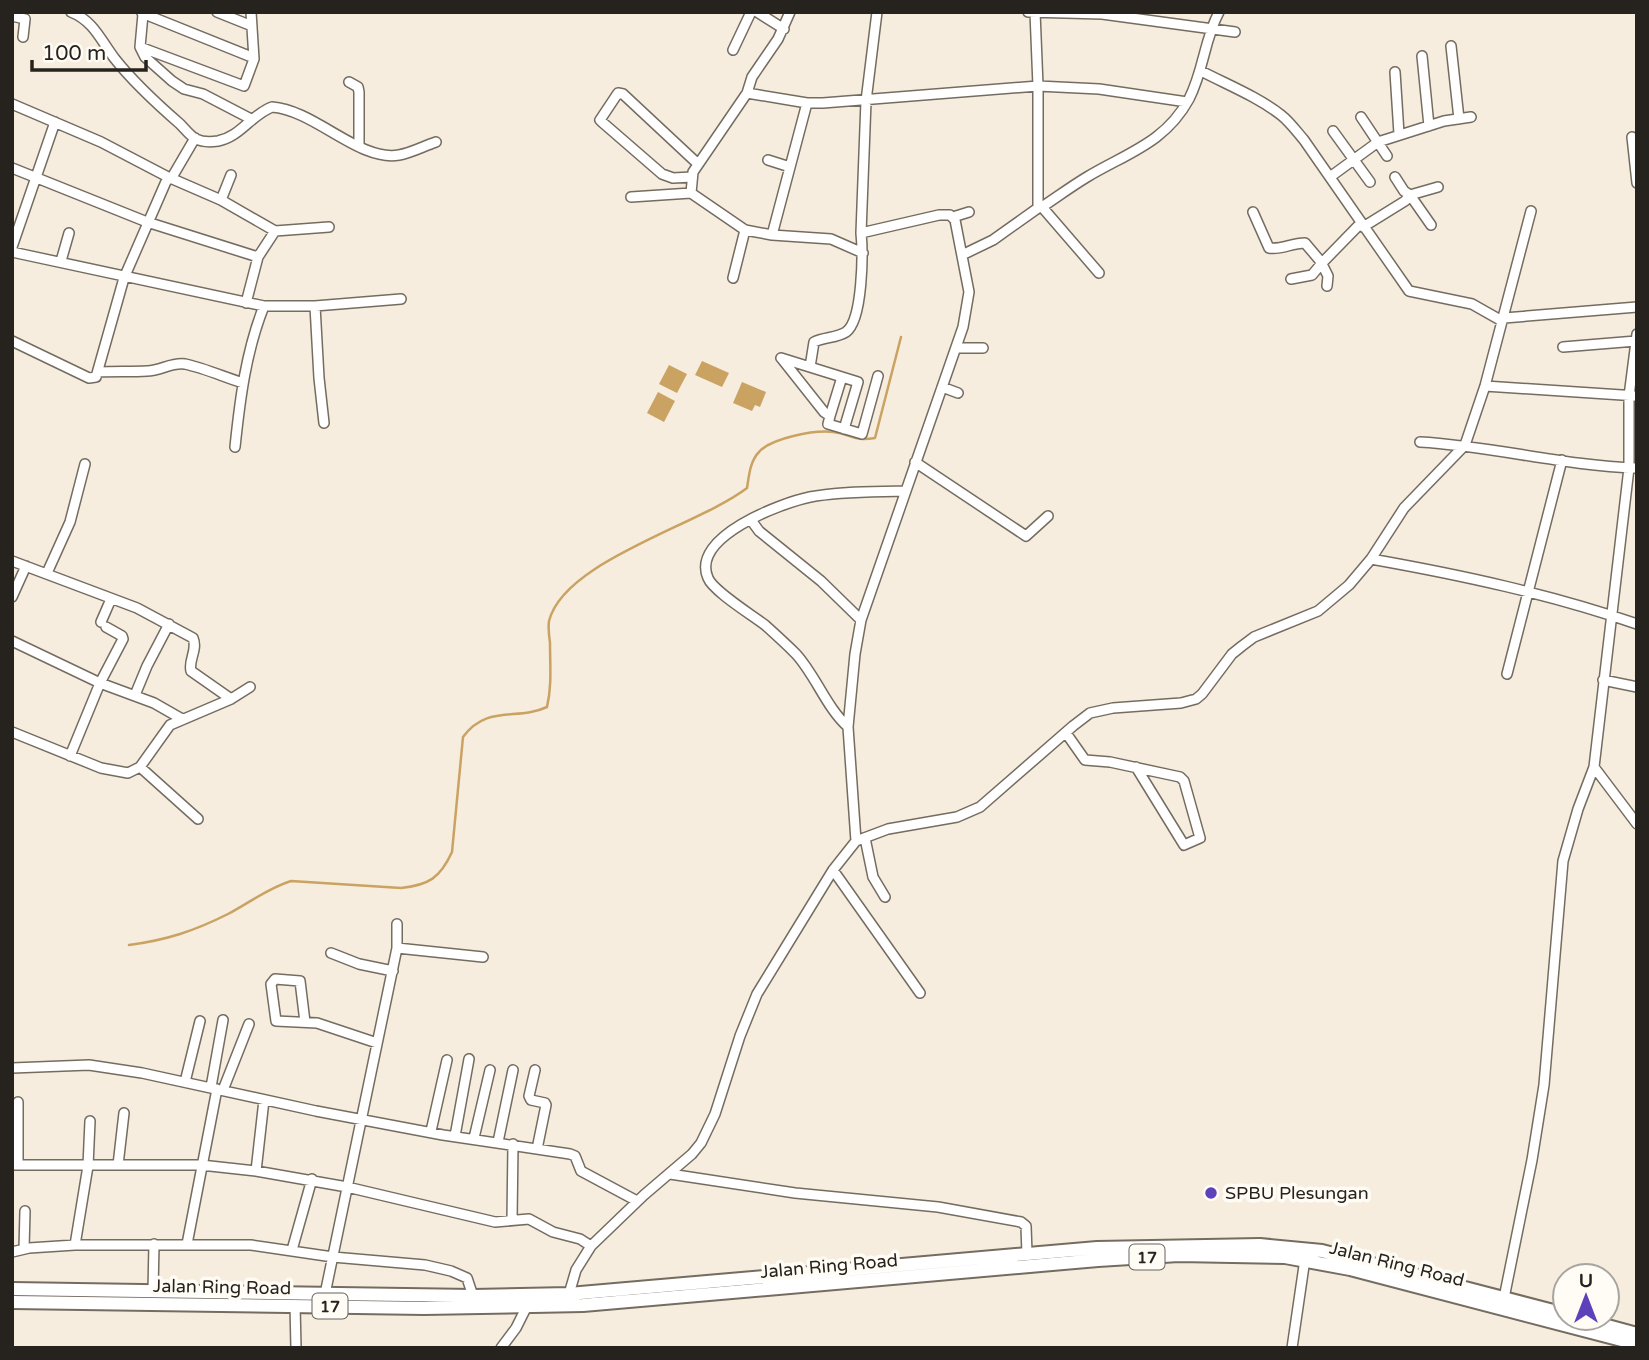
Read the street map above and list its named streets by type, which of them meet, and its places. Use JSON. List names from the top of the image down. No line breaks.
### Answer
{"streets":{"highway":["17","Jalan Ring Road"]},"places":["SPBU Plesungan"],"scale_bar":"100 m","north":"top"}
